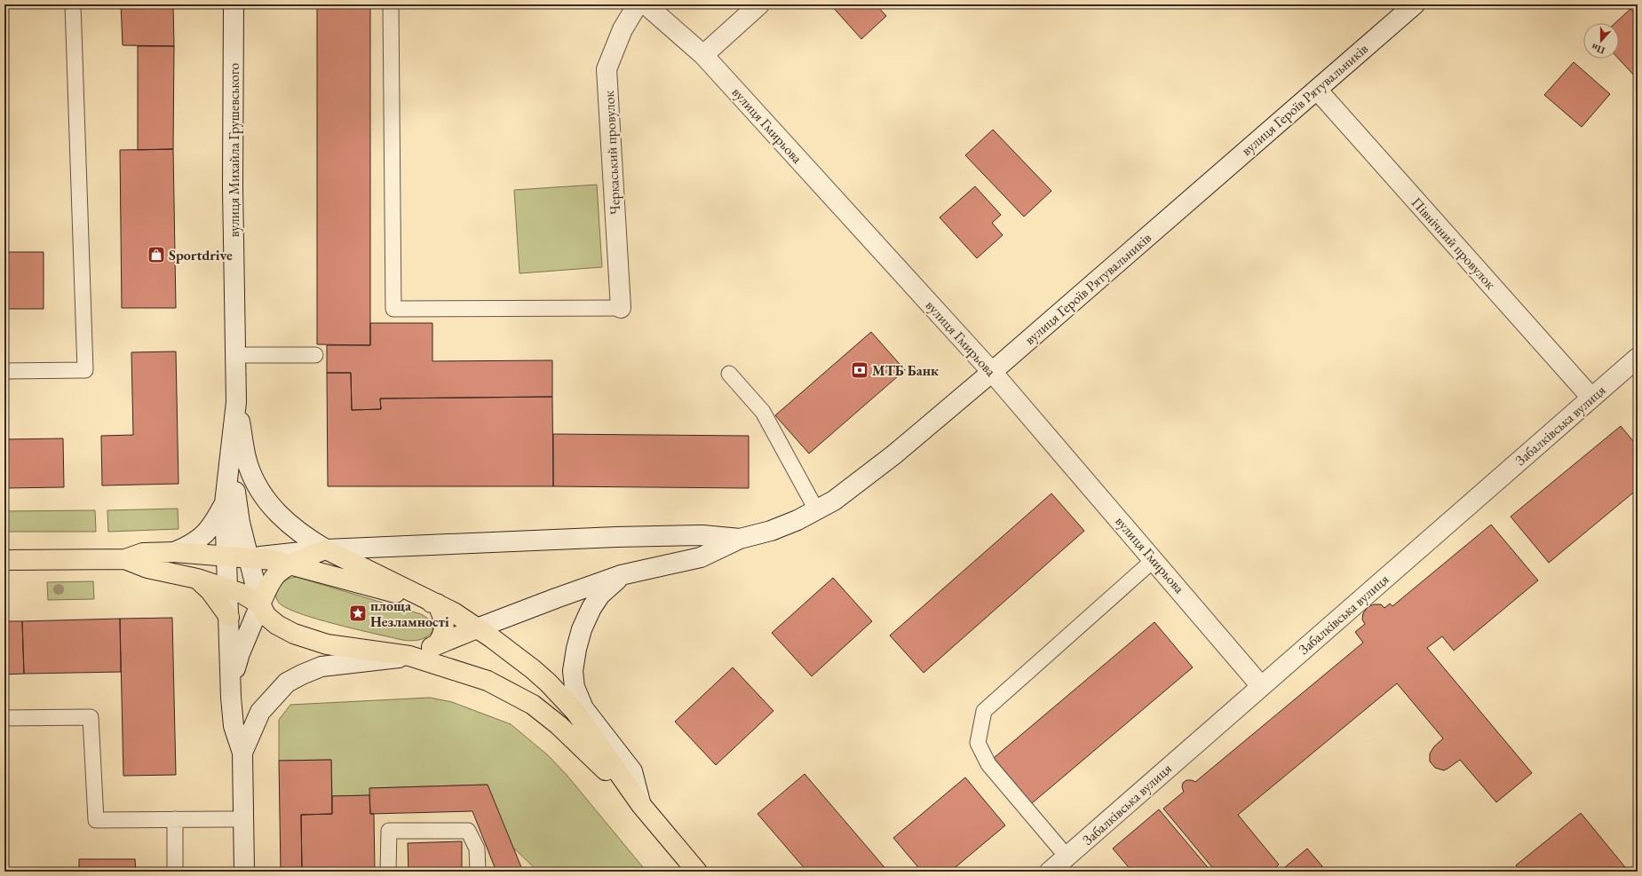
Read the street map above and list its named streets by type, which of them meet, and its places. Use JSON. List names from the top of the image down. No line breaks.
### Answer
{"streets":{"street":["вулиця Героїв Рятувальників","вулиця Гмирьова","вулиця Михайла Грушевського","Черкаський провулок","Північний провулок","Забалківська вулиця"]},"crossings":[["вулиця Героїв Рятувальників","вулиця Гмирьова"],["вулиця Героїв Рятувальників","Північний провулок"],["вулиця Гмирьова","Забалківська вулиця"],["Північний провулок","Забалківська вулиця"]],"places":{"shop":["Sportdrive"],"bank":["МТБ Банк"],"place":["площа Незламності"]},"north":"bottom"}
